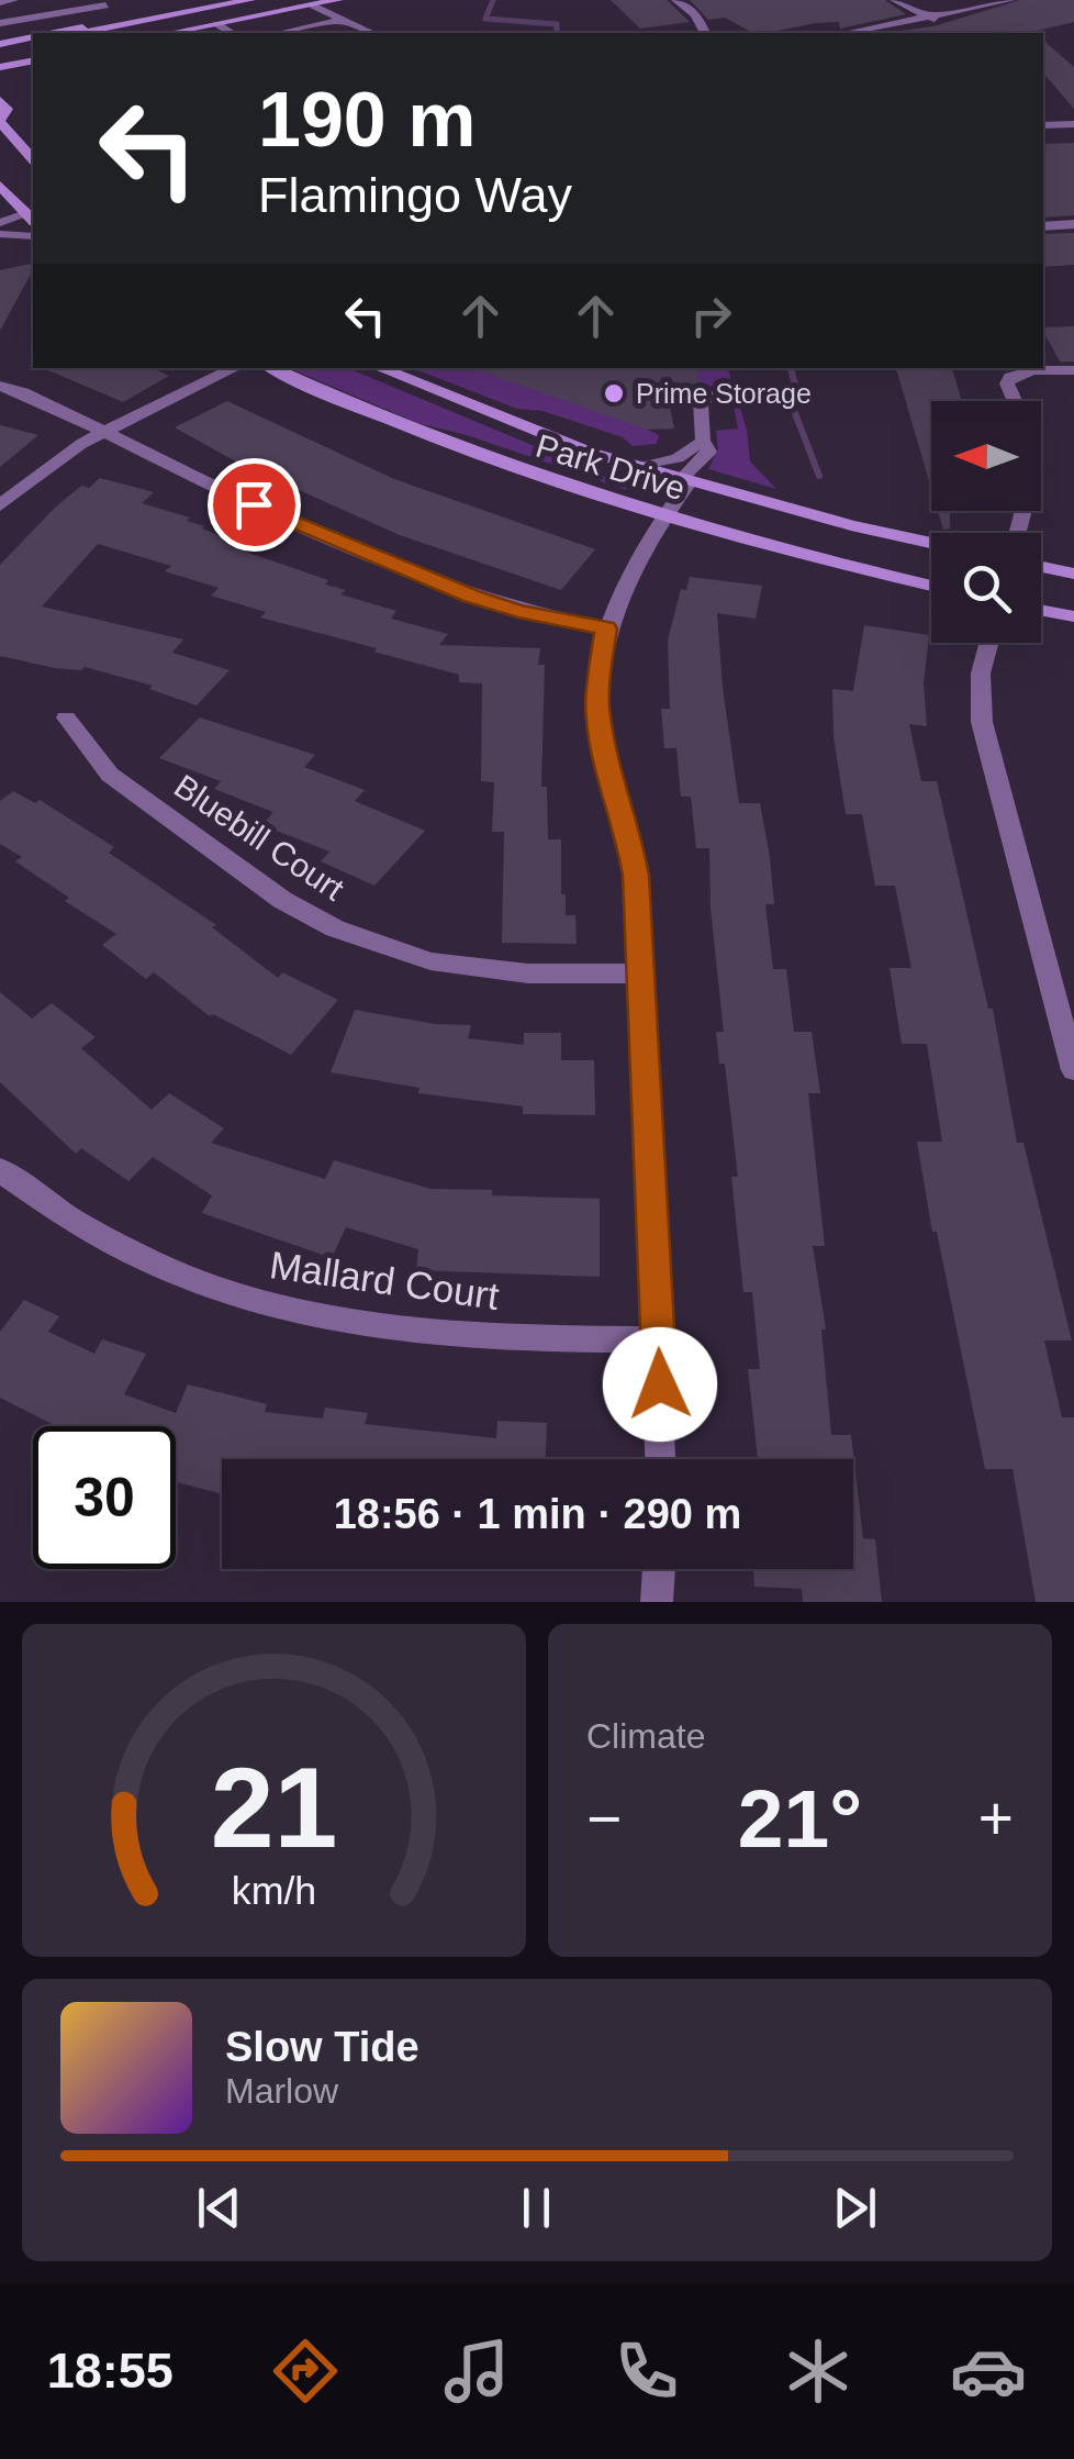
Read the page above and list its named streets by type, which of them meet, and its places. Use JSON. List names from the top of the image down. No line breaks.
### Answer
{"streets":{"main road":["Park Drive"],"street":["Bluebill Court","Mallard Court"]},"places":["Prime Storage"],"north":"left","page":{"turn":["190 m","Flamingo Way"],"limit":"30","trip":"18:56 · 1 min · 290 m","tile":"Climate","heat":["−","21°","+"],"song":["Slow Tide","Marlow"],"tabs":"18:55","gauge":["21","km/h"]}}
